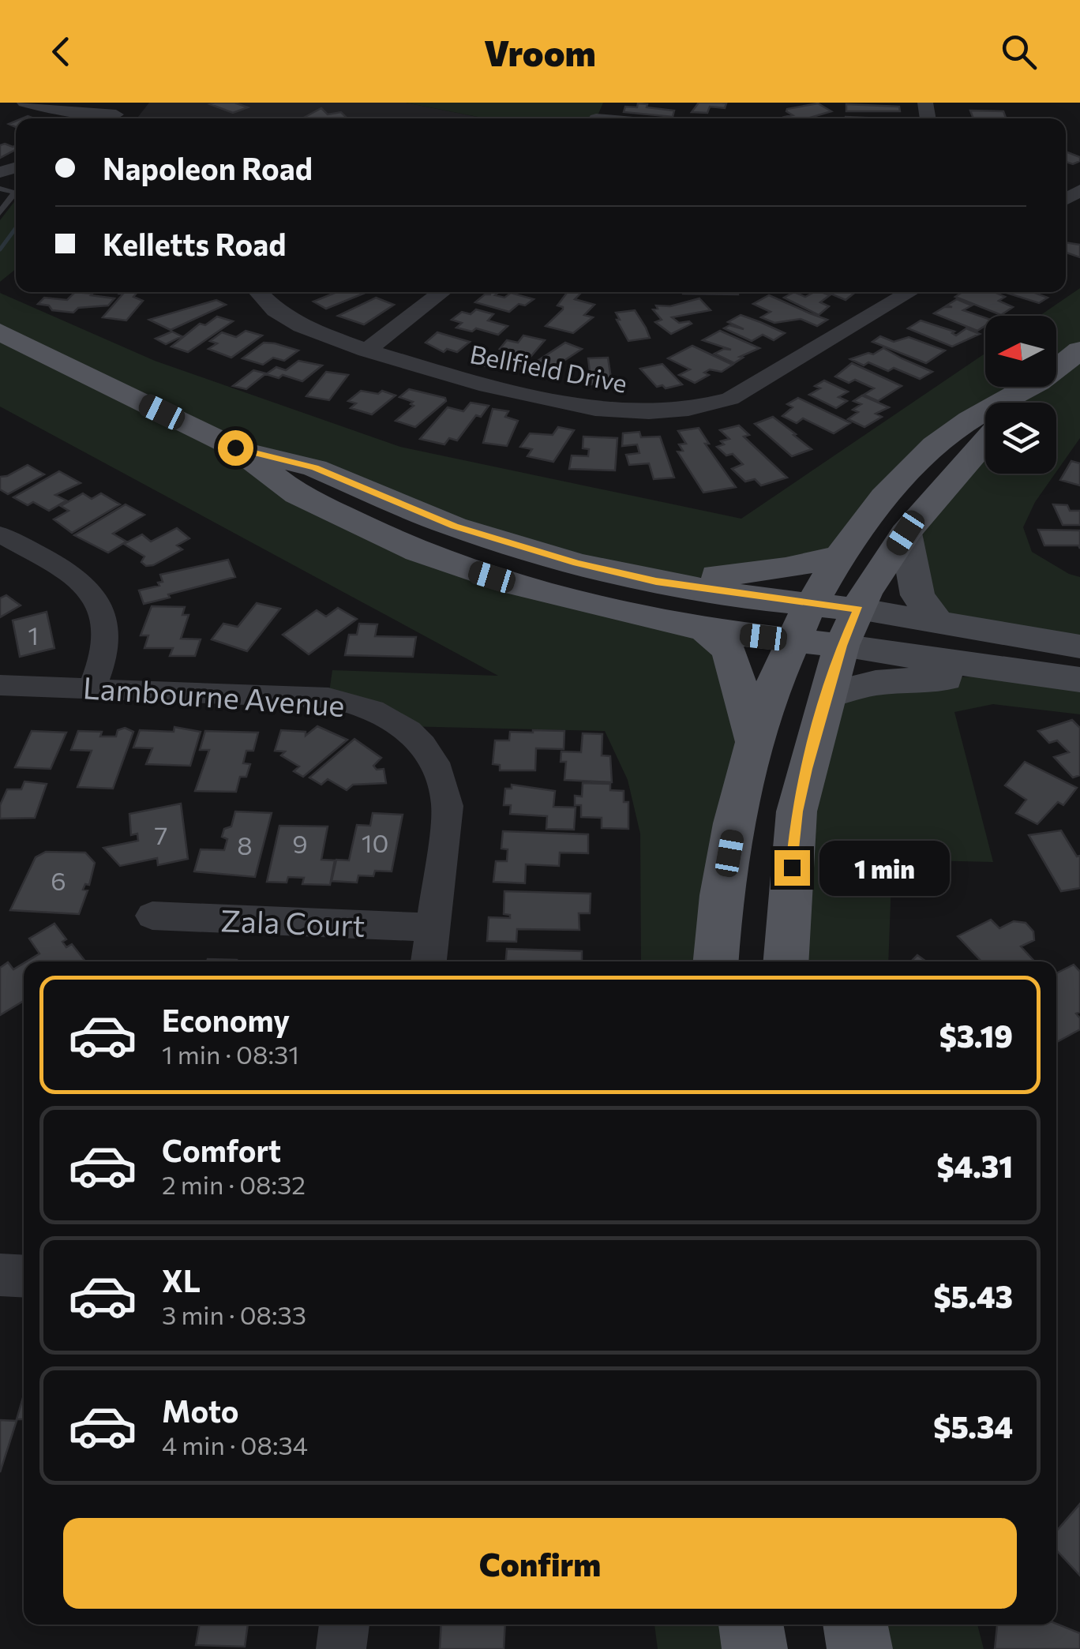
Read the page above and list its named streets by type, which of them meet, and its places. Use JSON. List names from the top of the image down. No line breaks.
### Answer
{"streets":{"street":["Bellfield Drive","Lambourne Avenue","Zala Court"]},"crossings":[["Lambourne Avenue","Zala Court"]],"house_numbers":["1","7","10","9","8","6"],"north":"left","page":{"header":"Vroom","banner":["Napoleon Road","Kelletts Road"],"bubble":"1 min","list":[{"name":"Economy","note":"1 min · 08:31","value":"$3.19"},{"name":"Comfort","note":"2 min · 08:32","value":"$4.31"},{"name":"XL","note":"3 min · 08:33","value":"$5.43"},{"name":"Moto","note":"4 min · 08:34","value":"$5.34"}],"buttons":"Confirm"}}
